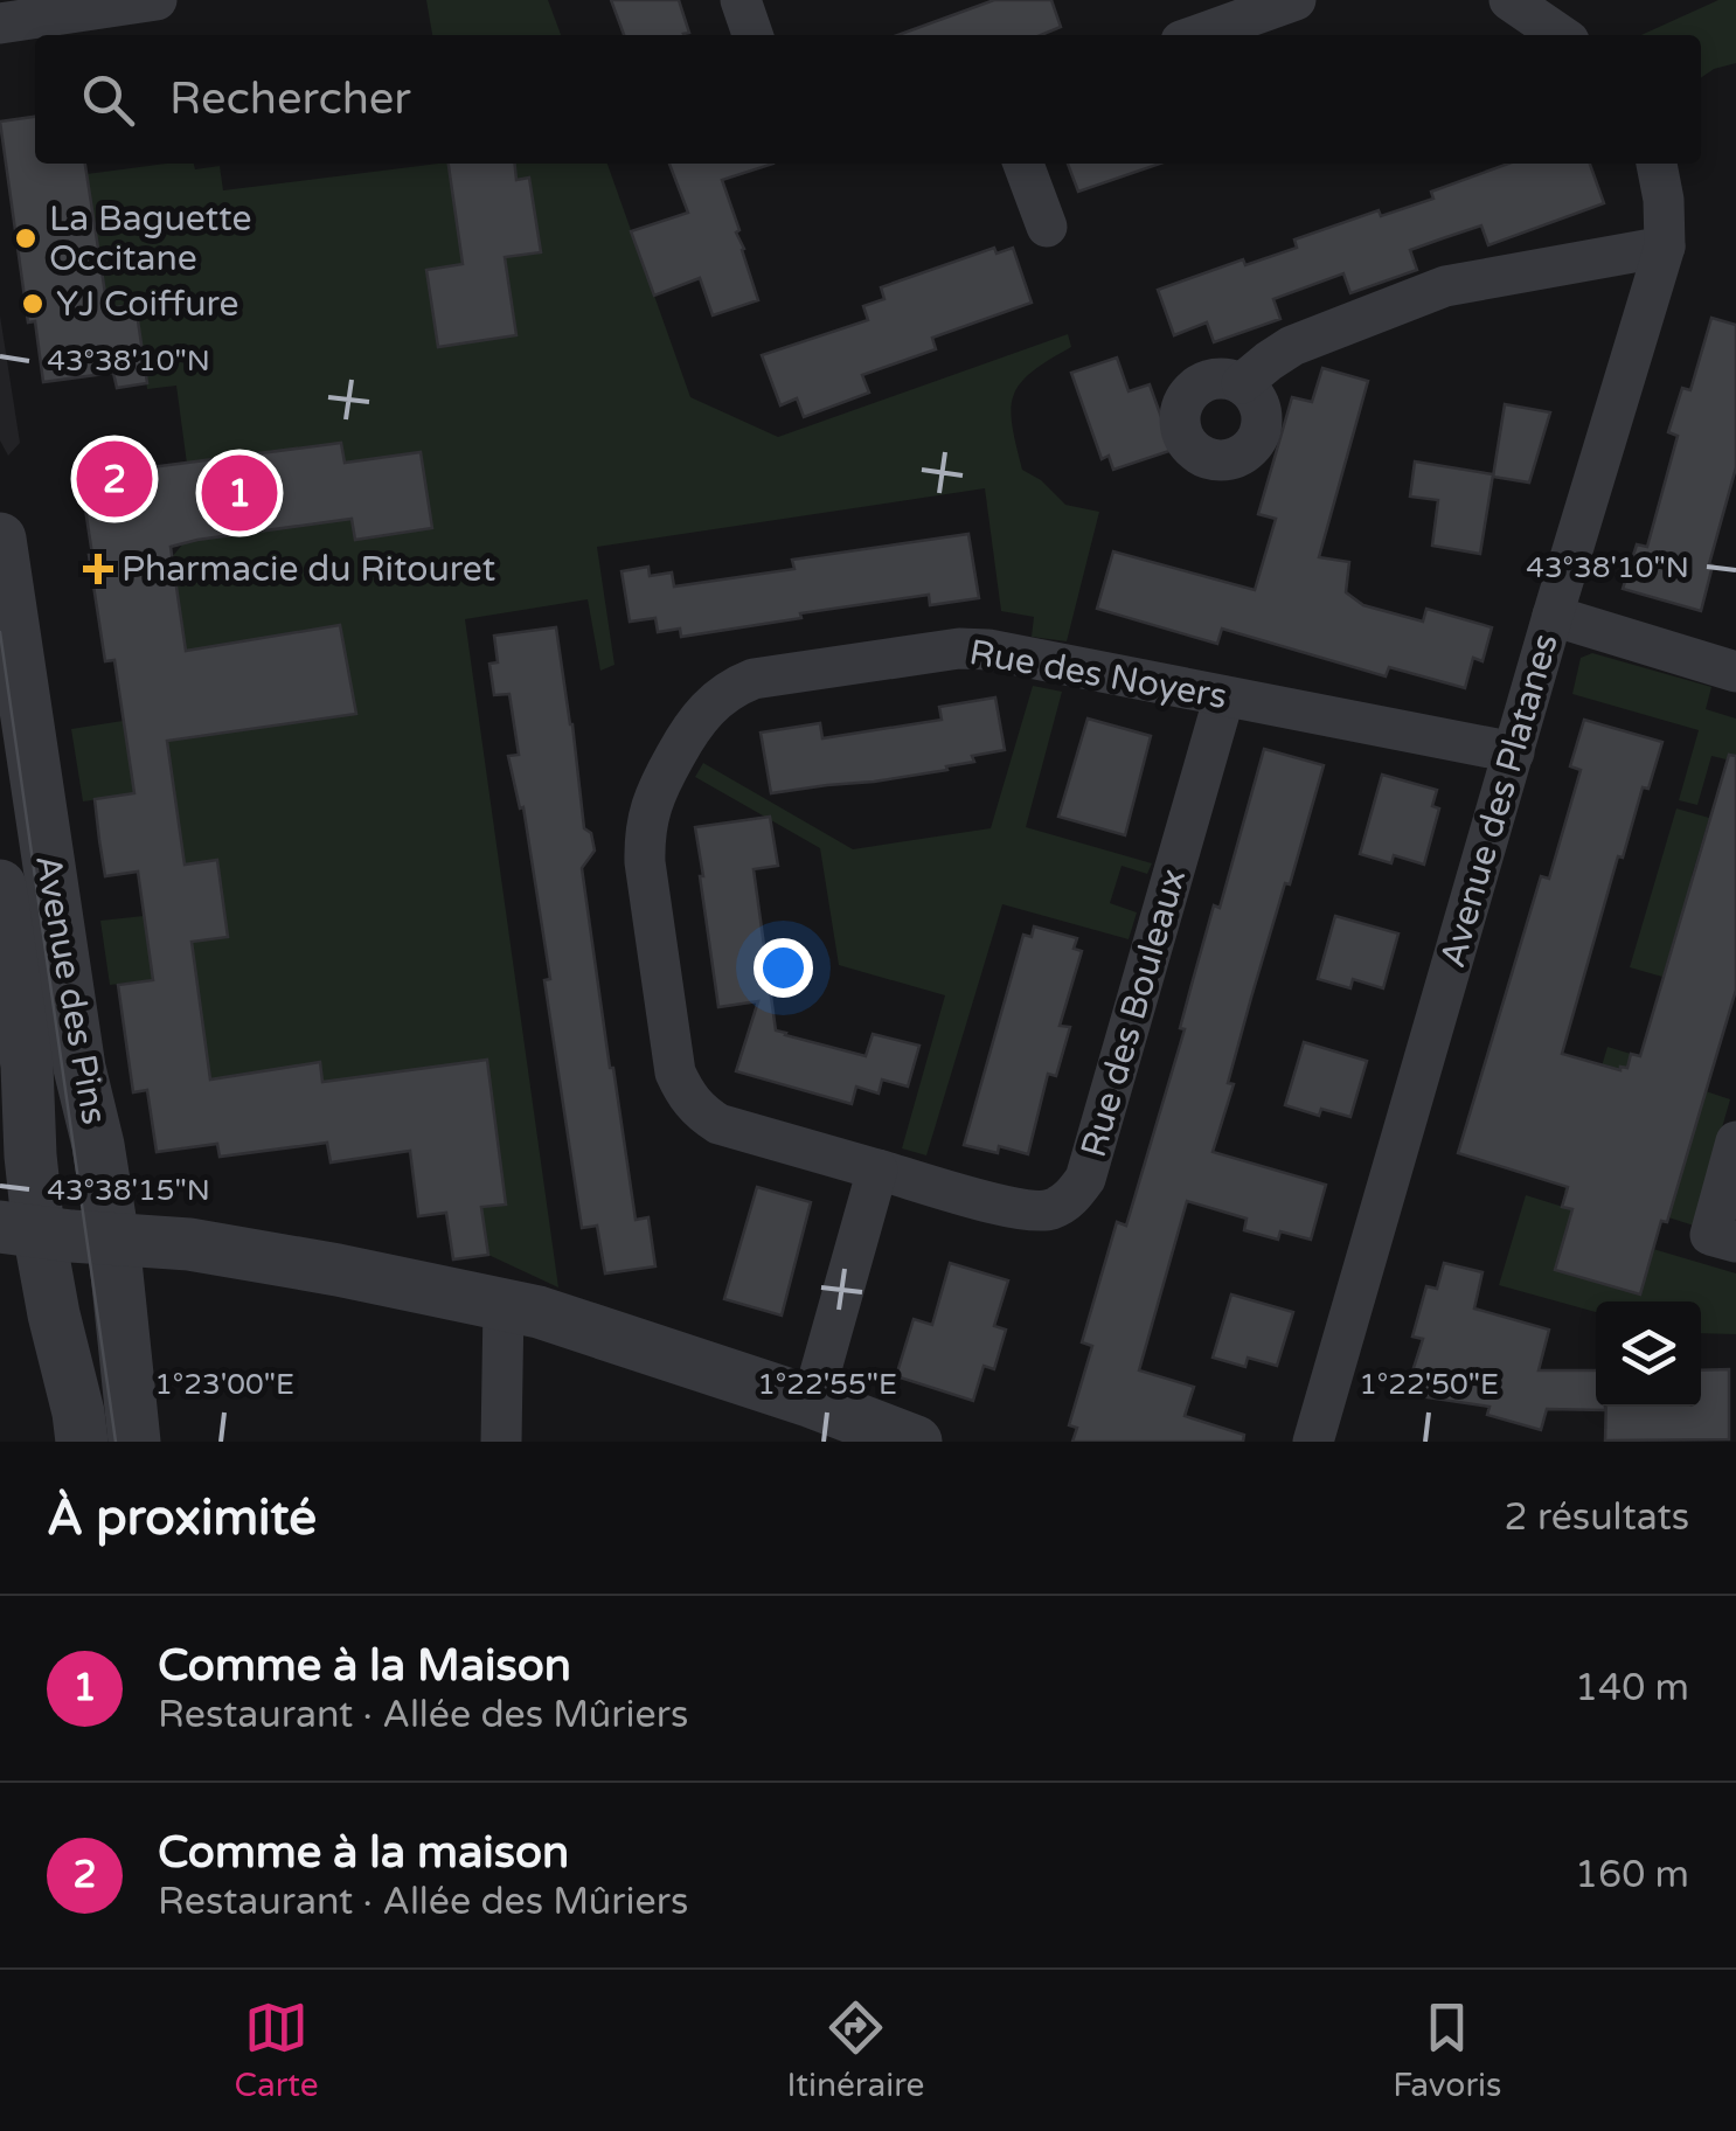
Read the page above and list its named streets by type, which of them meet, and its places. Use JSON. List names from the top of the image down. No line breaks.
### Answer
{"streets":{"street":["Rue des Noyers","Avenue des Platanes","Avenue des Pins","Rue des Bouleaux"]},"crossings":[["Rue des Noyers","Avenue des Platanes"],["Rue des Noyers","Rue des Bouleaux"]],"places":{"other":["La Baguette Occitane","YJ Coiffure"],"health":["Pharmacie du Ritouret"]},"page":{"search":"Rechercher","pins":["2","1"],"heading":["À proximité","2 résultats"],"list":[{"mark":"1","name":"Comme à la Maison","note":"Restaurant · Allée des Mûriers","value":"140 m"},{"mark":"2","name":"Comme à la maison","note":"Restaurant · Allée des Mûriers","value":"160 m"}],"nav":["Carte","Itinéraire","Favoris"]},"coordinates":["43°38'10\"N","43°38'15\"N","1°23'00\"E","1°22'55\"E","1°22'50\"E"]}
